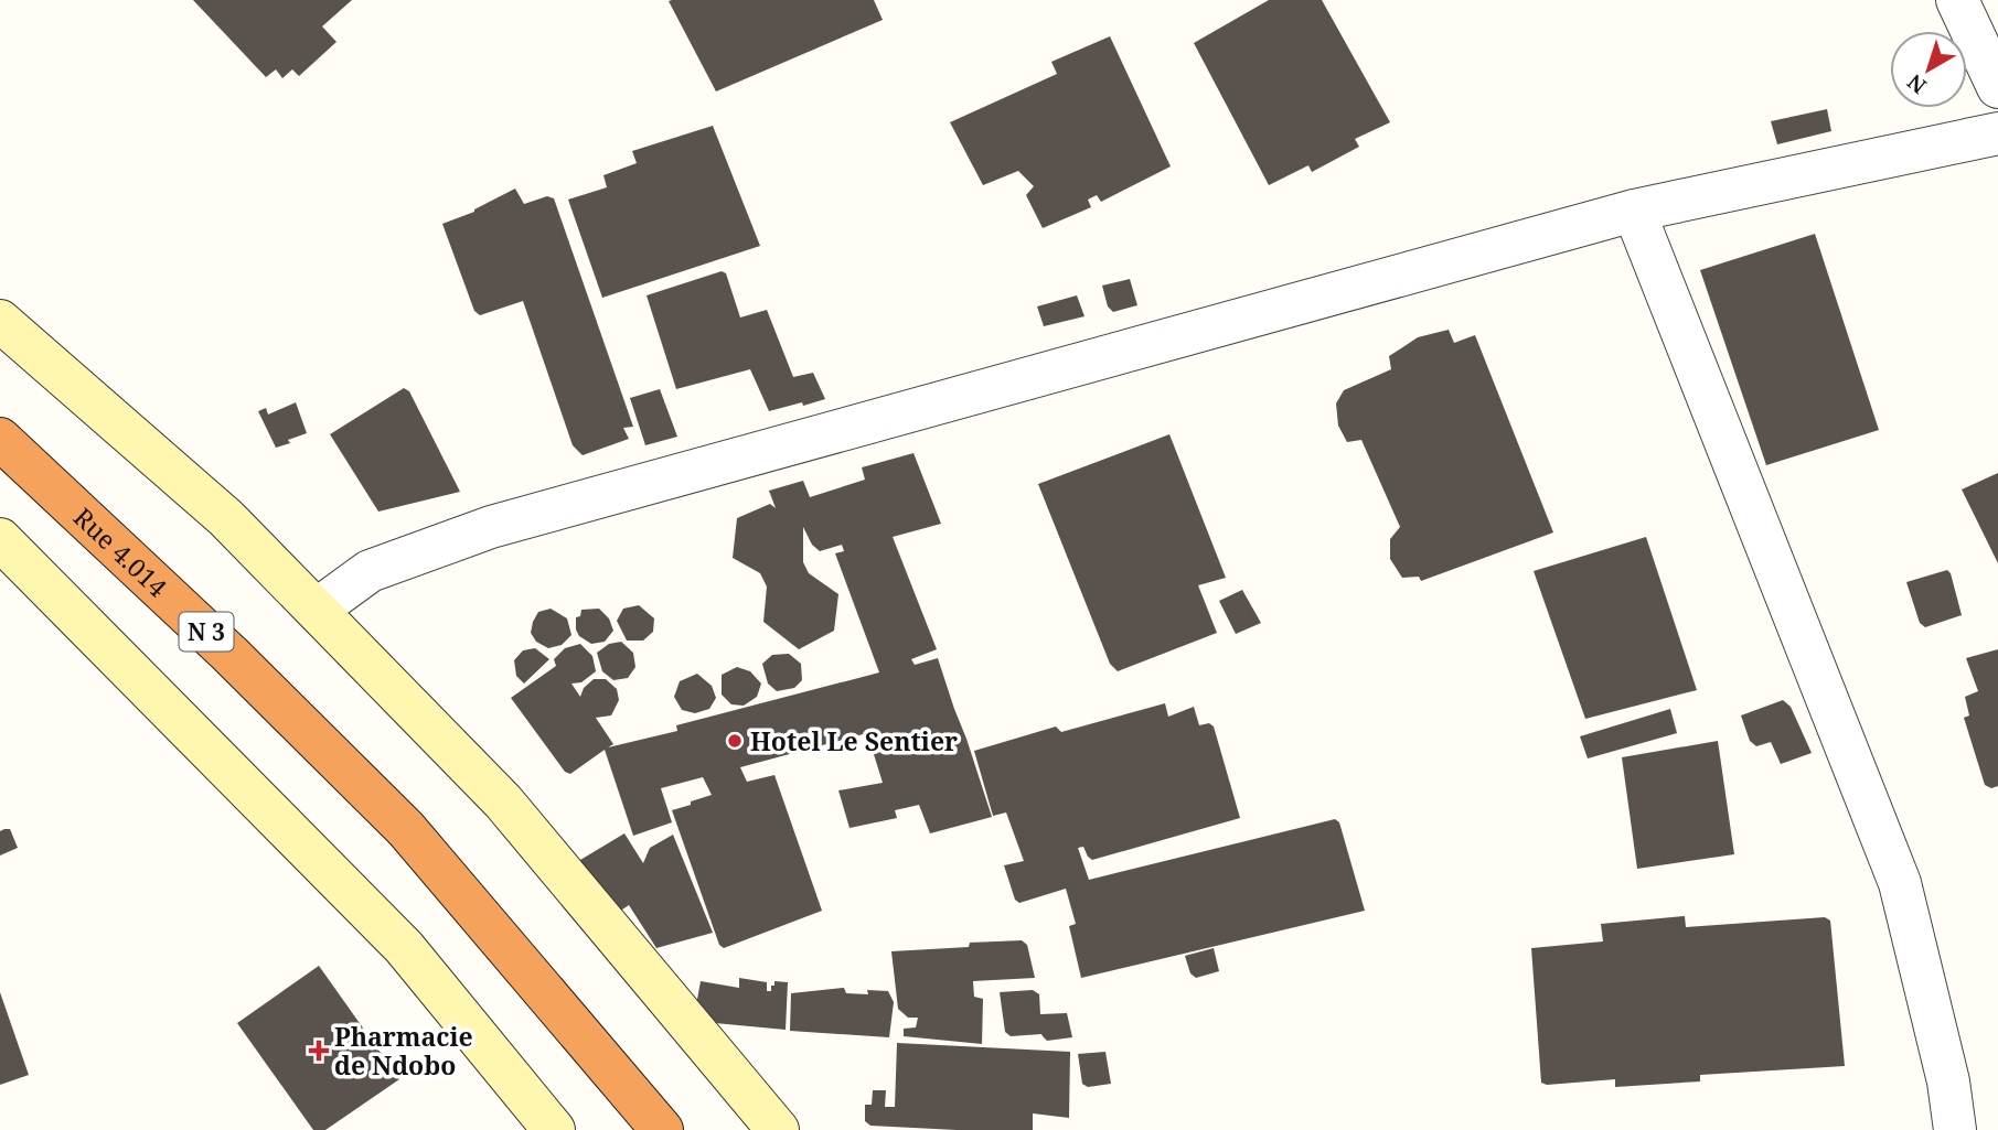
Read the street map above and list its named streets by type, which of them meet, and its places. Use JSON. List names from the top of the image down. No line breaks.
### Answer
{"streets":{"highway":["Rue 4.014","N 3"]},"places":{"other":["Hotel Le Sentier"],"health":["Pharmacie de Ndobo"]},"north":"bottom left"}
